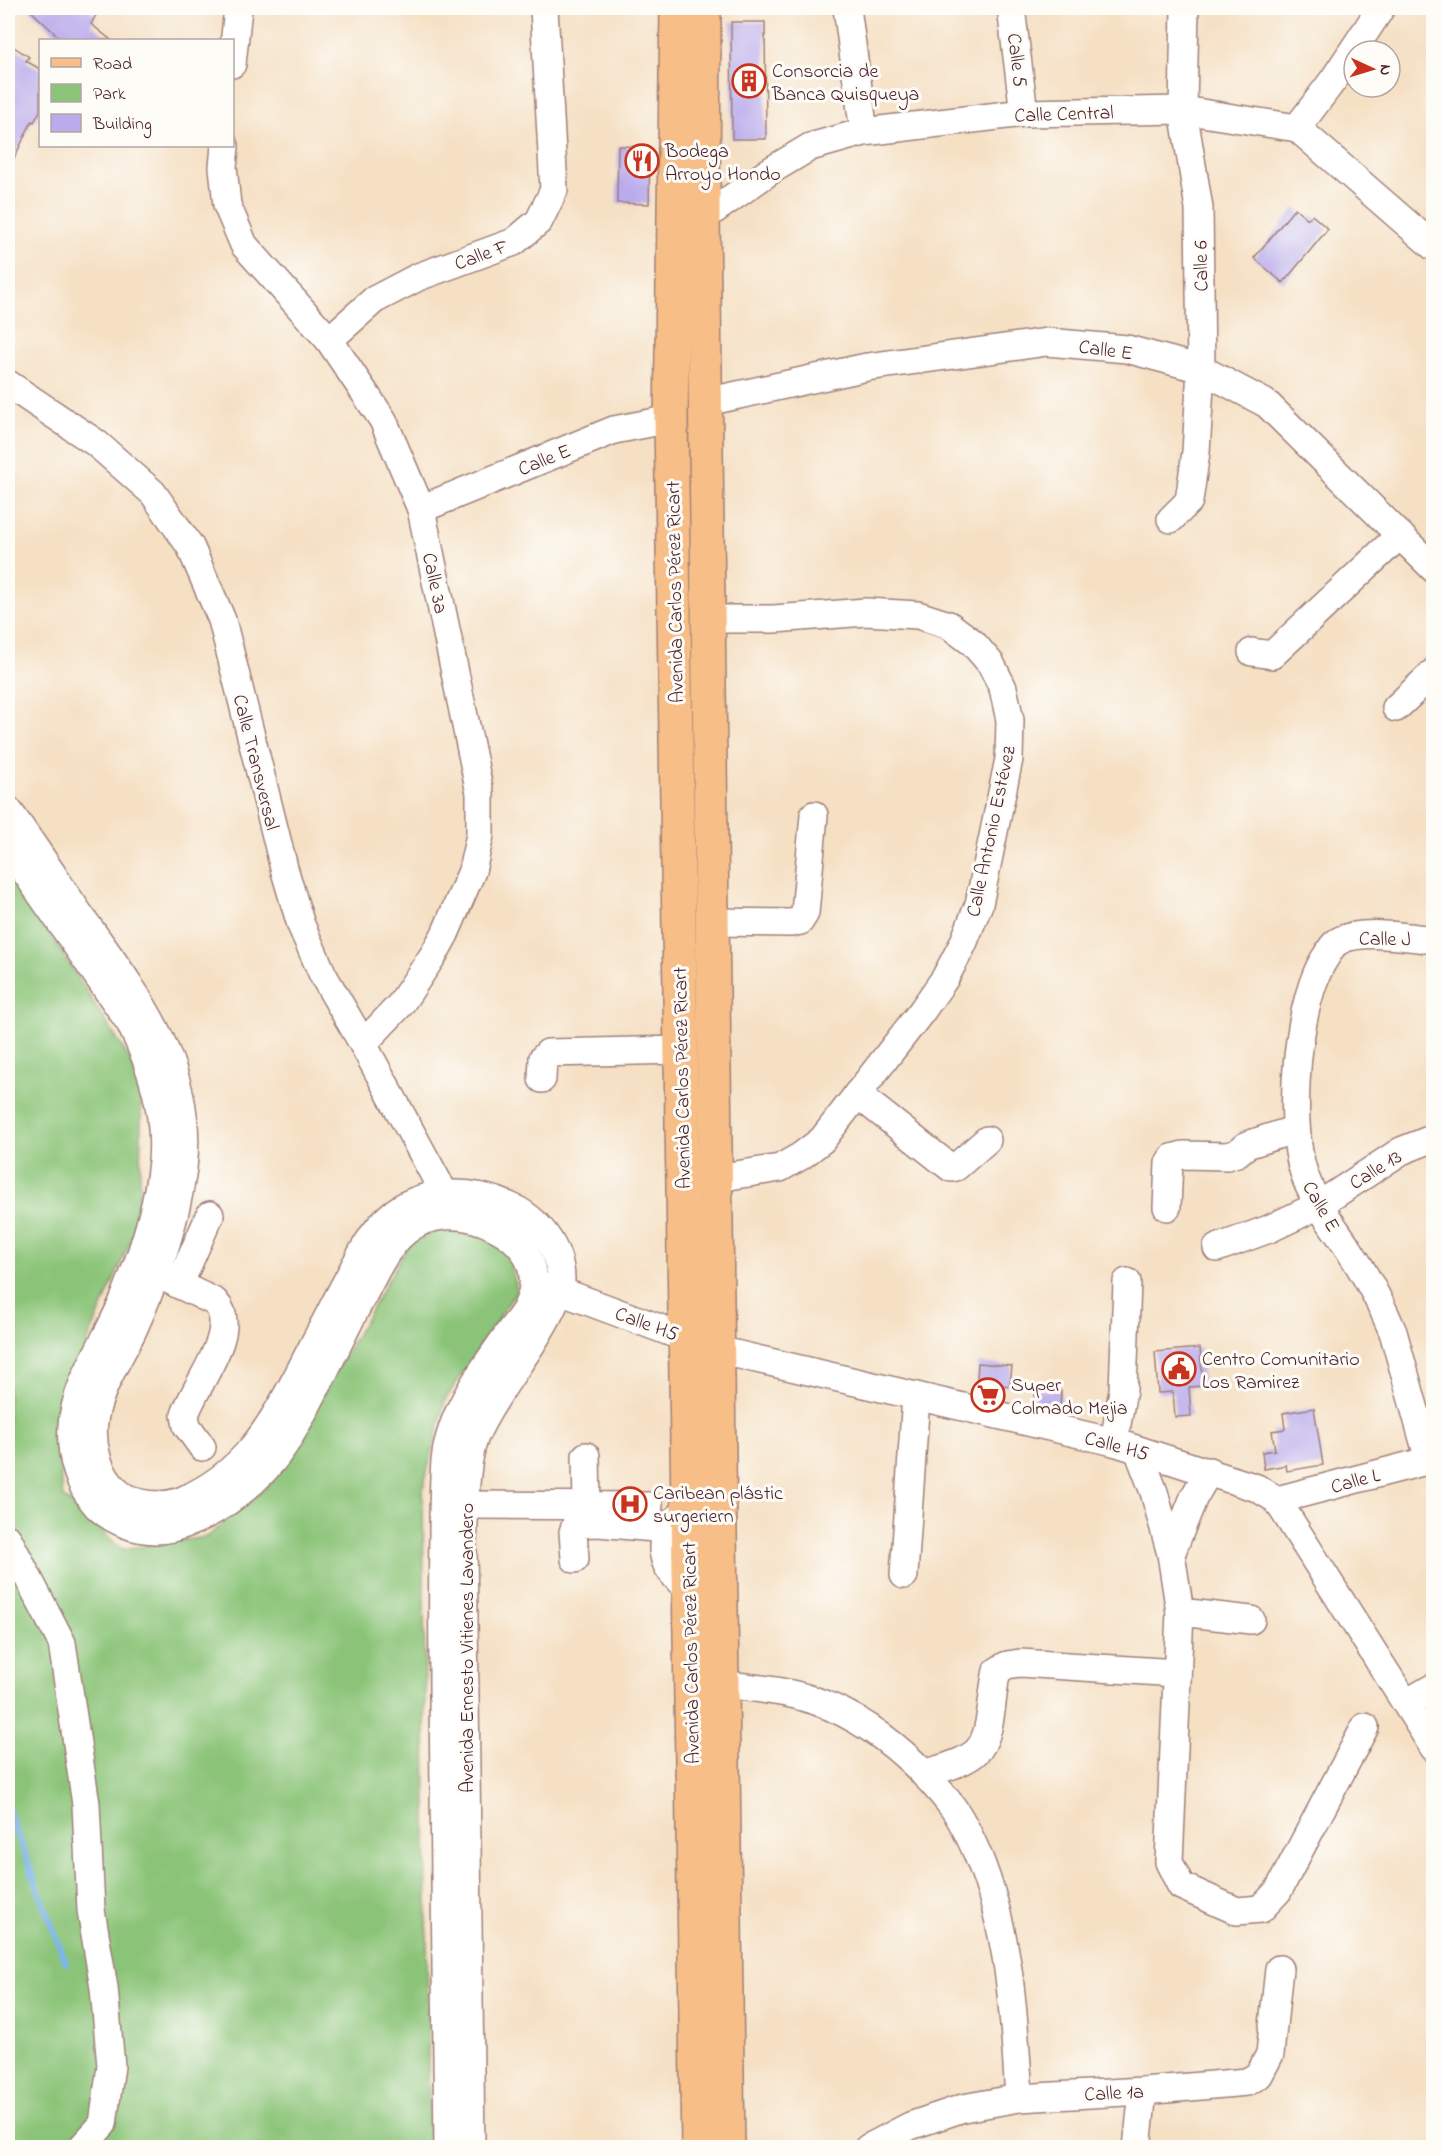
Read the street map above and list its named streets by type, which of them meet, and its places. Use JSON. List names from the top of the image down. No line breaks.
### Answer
{"streets":{"main road":["Avenida Carlos Pérez Ricart"],"street":["Calle 5","Calle Central","Calle F","Calle 6","Calle E","Calle 3a","Calle Transversal","Calle Antonio Estévez","Calle J","Calle 13","Calle H5","Calle L","Avenida Ernesto Vitienes Lavandero","Calle 1a"]},"crossings":[["Calle 5","Calle Central"],["Calle Central","Calle 6"],["Calle Central","Avenida Carlos Pérez Ricart"],["Calle F","Calle 3a"],["Calle 6","Calle E"],["Calle E","Calle 3a"],["Calle E","Avenida Carlos Pérez Ricart"],["Calle E","Calle J"],["Calle E","Calle 13"],["Calle E","Calle L"],["Calle 3a","Calle Transversal"],["Avenida Carlos Pérez Ricart","Calle Antonio Estévez"],["Avenida Carlos Pérez Ricart","Calle H5"],["Calle Transversal","Avenida Ernesto Vitienes Lavandero"],["Calle H5","Calle L"],["Calle H5","Avenida Ernesto Vitienes Lavandero"]],"places":{"building":["Consorcia de Banca Quisqueya"],"restaurant":["Bodega Arroyo Hondo"],"public building":["Centro Comunitario Los Ramirez"],"supermarket":["Super Colmado Mejia"],"hospital":["Caribean plástic surgeriern"]},"legend":["Road","Park","Building"],"north":"right"}
